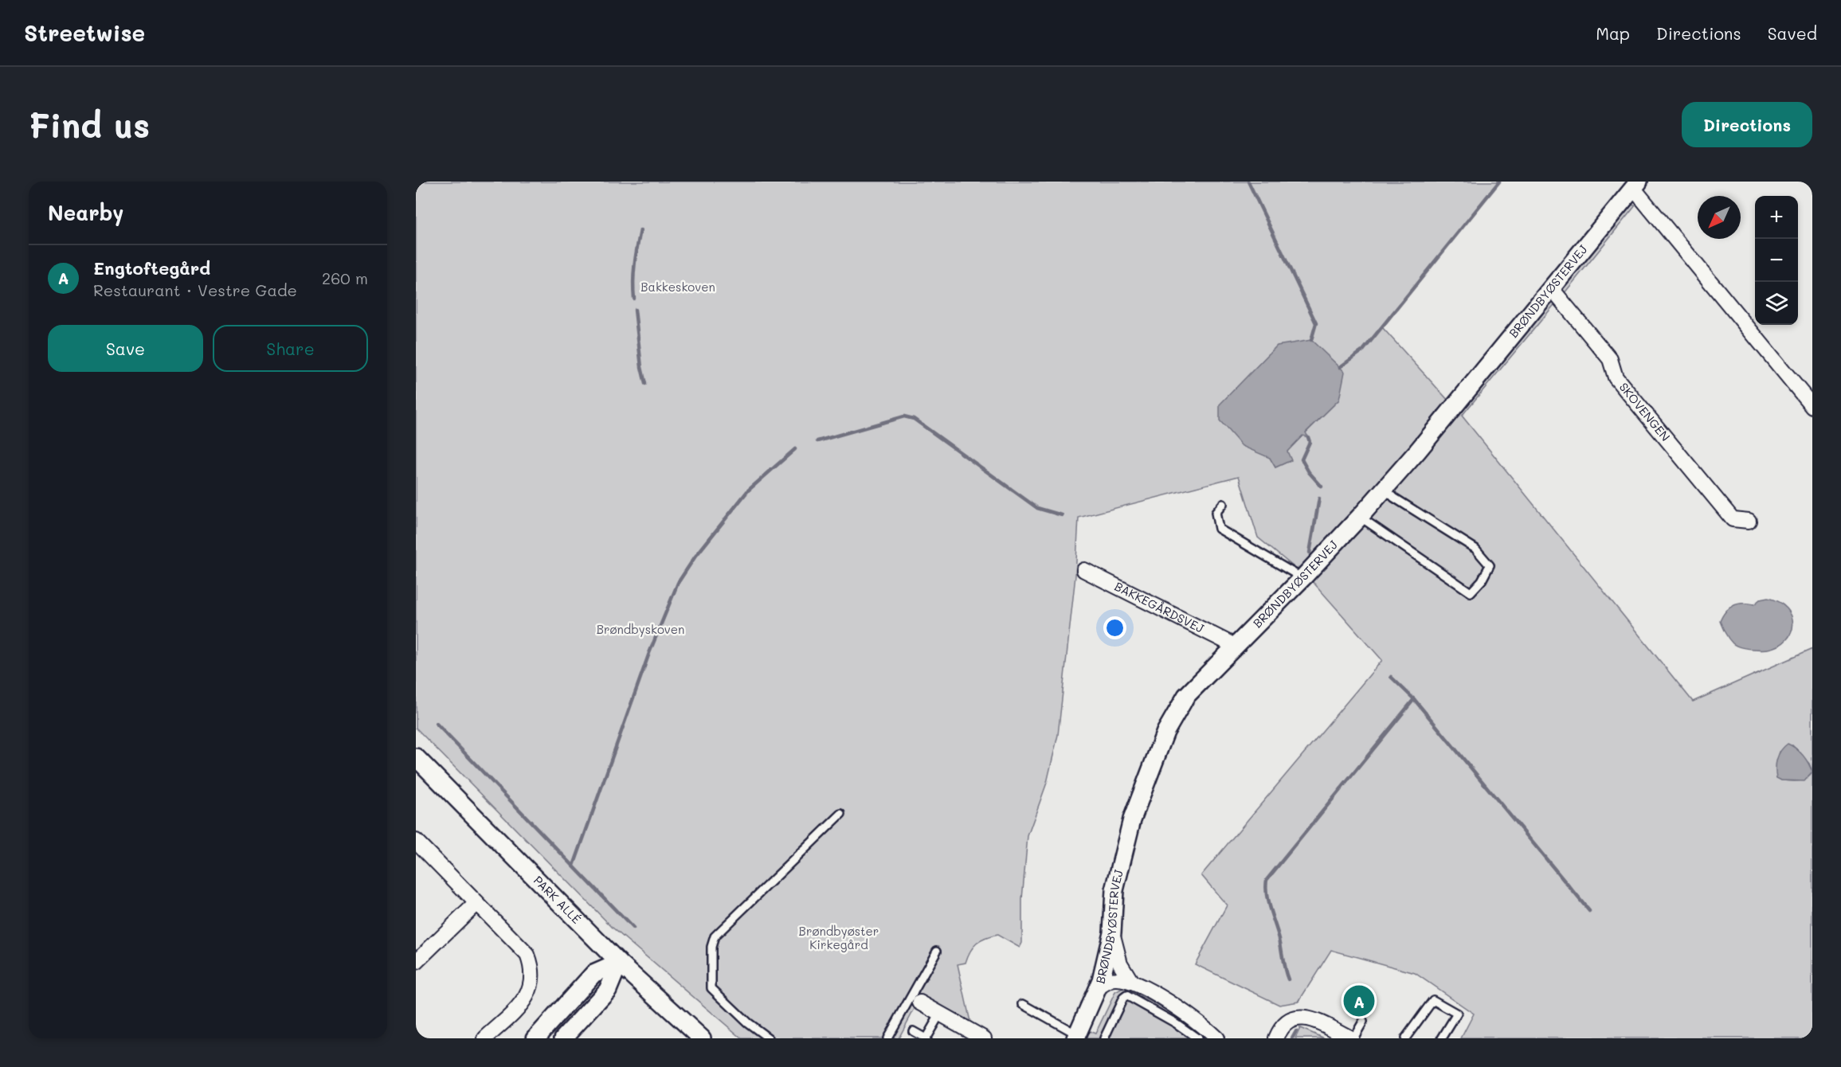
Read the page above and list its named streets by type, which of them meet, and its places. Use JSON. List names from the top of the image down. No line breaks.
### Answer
{"streets":{"street":["BRØNDBYØSTERVEJ","SKOVENGEN","BAKKEGÅRDSVEJ","PARK ALLÉ"]},"crossings":[["BRØNDBYØSTERVEJ","SKOVENGEN"],["BRØNDBYØSTERVEJ","BAKKEGÅRDSVEJ"]],"parks":["Bakkeskoven","Brøndbyskoven","Brøndbyøster Kirkegård"],"north":"bottom left","page":{"header":"Streetwise","nav":["Map","Directions","Saved"],"buttons":["Directions",["Save","Share"]],"title":"Find us","heading":"Nearby","map_buttons":["+","−"],"list":[{"mark":"A","name":"Engtoftegård","note":"Restaurant · Vestre Gade","value":"260 m"}],"pins":"A"}}
